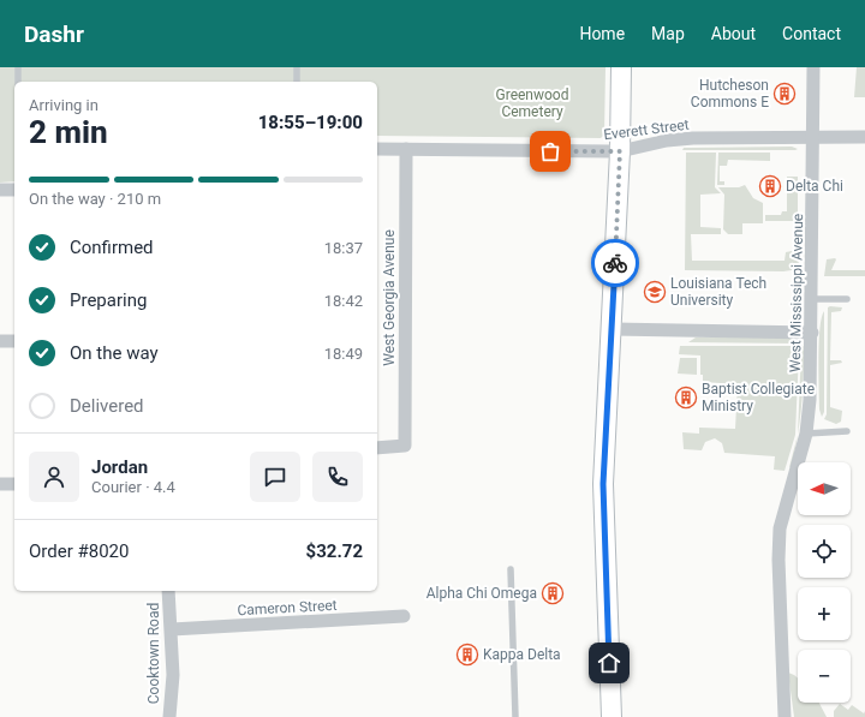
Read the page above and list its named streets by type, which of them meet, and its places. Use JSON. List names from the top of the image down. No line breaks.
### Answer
{"streets":{"street":["Everett Street","West Mississippi Avenue","West Georgia Avenue","Cameron Street","Cooktown Road"]},"crossings":[["Everett Street","West Mississippi Avenue"],["Everett Street","West Georgia Avenue"],["Cameron Street","Cooktown Road"]],"parks":["Greenwood Cemetery"],"places":{"building":["Hutcheson Commons E","Delta Chi","Baptist Collegiate Ministry","Alpha Chi Omega","Kappa Delta"],"school or university":["Louisiana Tech University"]},"north":"left","page":{"header":"Dashr","nav":["Home","Map","About","Contact"],"heading":["2 min","Arriving in","18:55–19:00"],"panel":["Jordan","Courier · 4.4","Order #8020","$32.72"],"bar":"On the way · 210 m","list":[["Confirmed","18:37"],["Preparing","18:42"],["On the way","18:49"],"Delivered"],"map_buttons":["+","−"]}}
